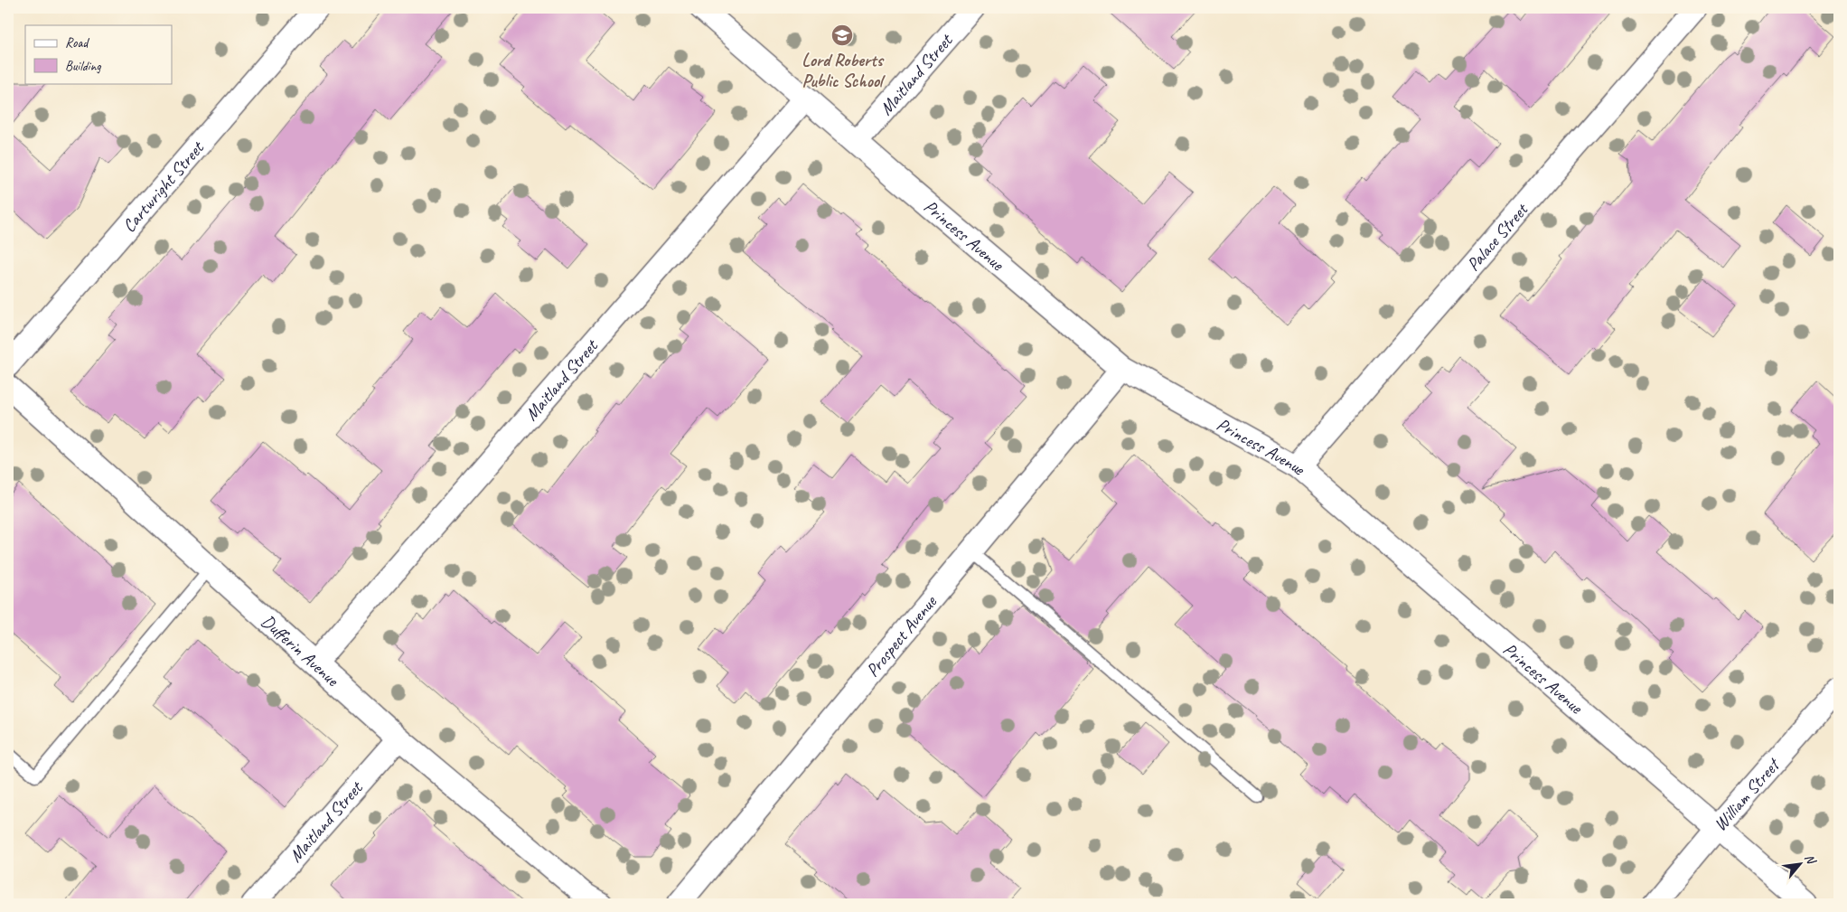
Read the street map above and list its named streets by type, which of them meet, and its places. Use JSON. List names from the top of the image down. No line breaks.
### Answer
{"streets":{"street":["Maitland Street","Cartwright Street","Princess Avenue","Palace Street","Prospect Avenue","Dufferin Avenue","William Street"]},"crossings":[["Maitland Street","Princess Avenue"],["Maitland Street","Dufferin Avenue"],["Princess Avenue","Palace Street"],["Princess Avenue","Prospect Avenue"],["Princess Avenue","William Street"]],"places":{"school or university":["Lord Roberts Public School"]},"legend":["Road","Building"],"north":"top right"}
